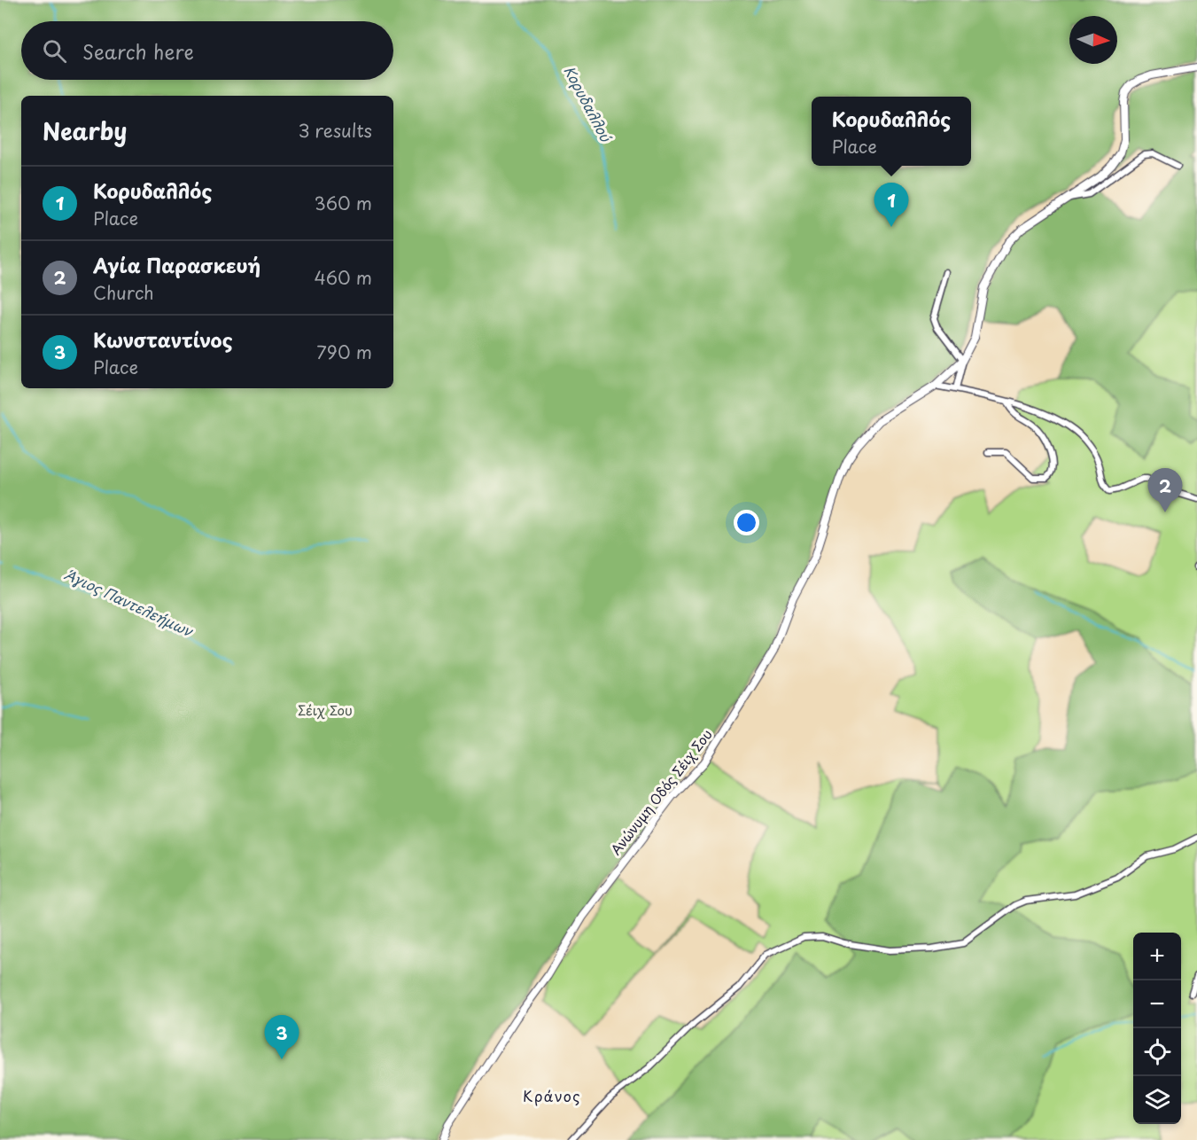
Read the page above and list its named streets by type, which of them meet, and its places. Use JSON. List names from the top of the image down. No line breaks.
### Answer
{"streets":{"street":["Ανώνυμη Οδός Σέιχ Σου"]},"districts":["Κράνος"],"water":["Κορυδαλλού","Άγιος Παντελεήμων"],"parks":["Σέιχ Σου"],"north":"right","page":{"search":"Search here","heading":["Nearby","3 results"],"popup":["Κορυδαλλός","Place"],"list":[{"mark":"1","name":"Κορυδαλλός","note":"Place","value":"360 m"},{"mark":"2","name":"Αγία Παρασκευή","note":"Church","value":"460 m"},{"mark":"3","name":"Κωνσταντίνος","note":"Place","value":"790 m"}],"pins":["1","2","3"],"map_buttons":["+","−"]}}
